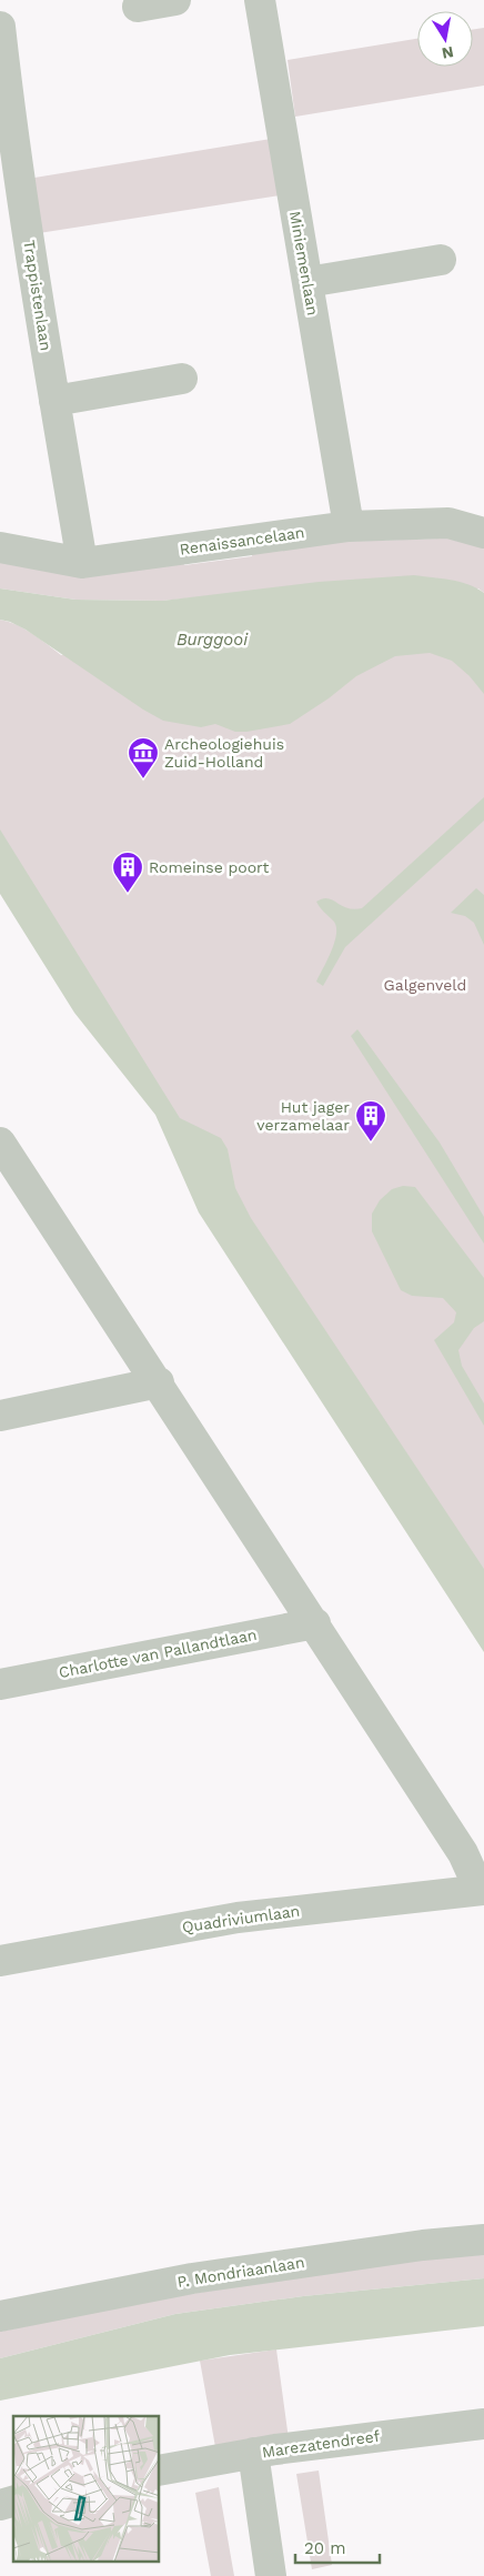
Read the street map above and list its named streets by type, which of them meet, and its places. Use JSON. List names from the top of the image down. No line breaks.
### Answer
{"streets":{"street":["Miniemenlaan","Trappistenlaan","Renaissancelaan","Charlotte van Pallandtlaan","Quadriviumlaan","P. Mondriaanlaan","Marezatendreef"]},"crossings":[["Miniemenlaan","Renaissancelaan"],["Trappistenlaan","Renaissancelaan"]],"water":["Burggooi"],"parks":["Galgenveld"],"places":{"museum":["Archeologiehuis Zuid-Holland"],"building":["Romeinse poort","Hut jager verzamelaar"]},"scale_bar":"20 m","north":"bottom"}
